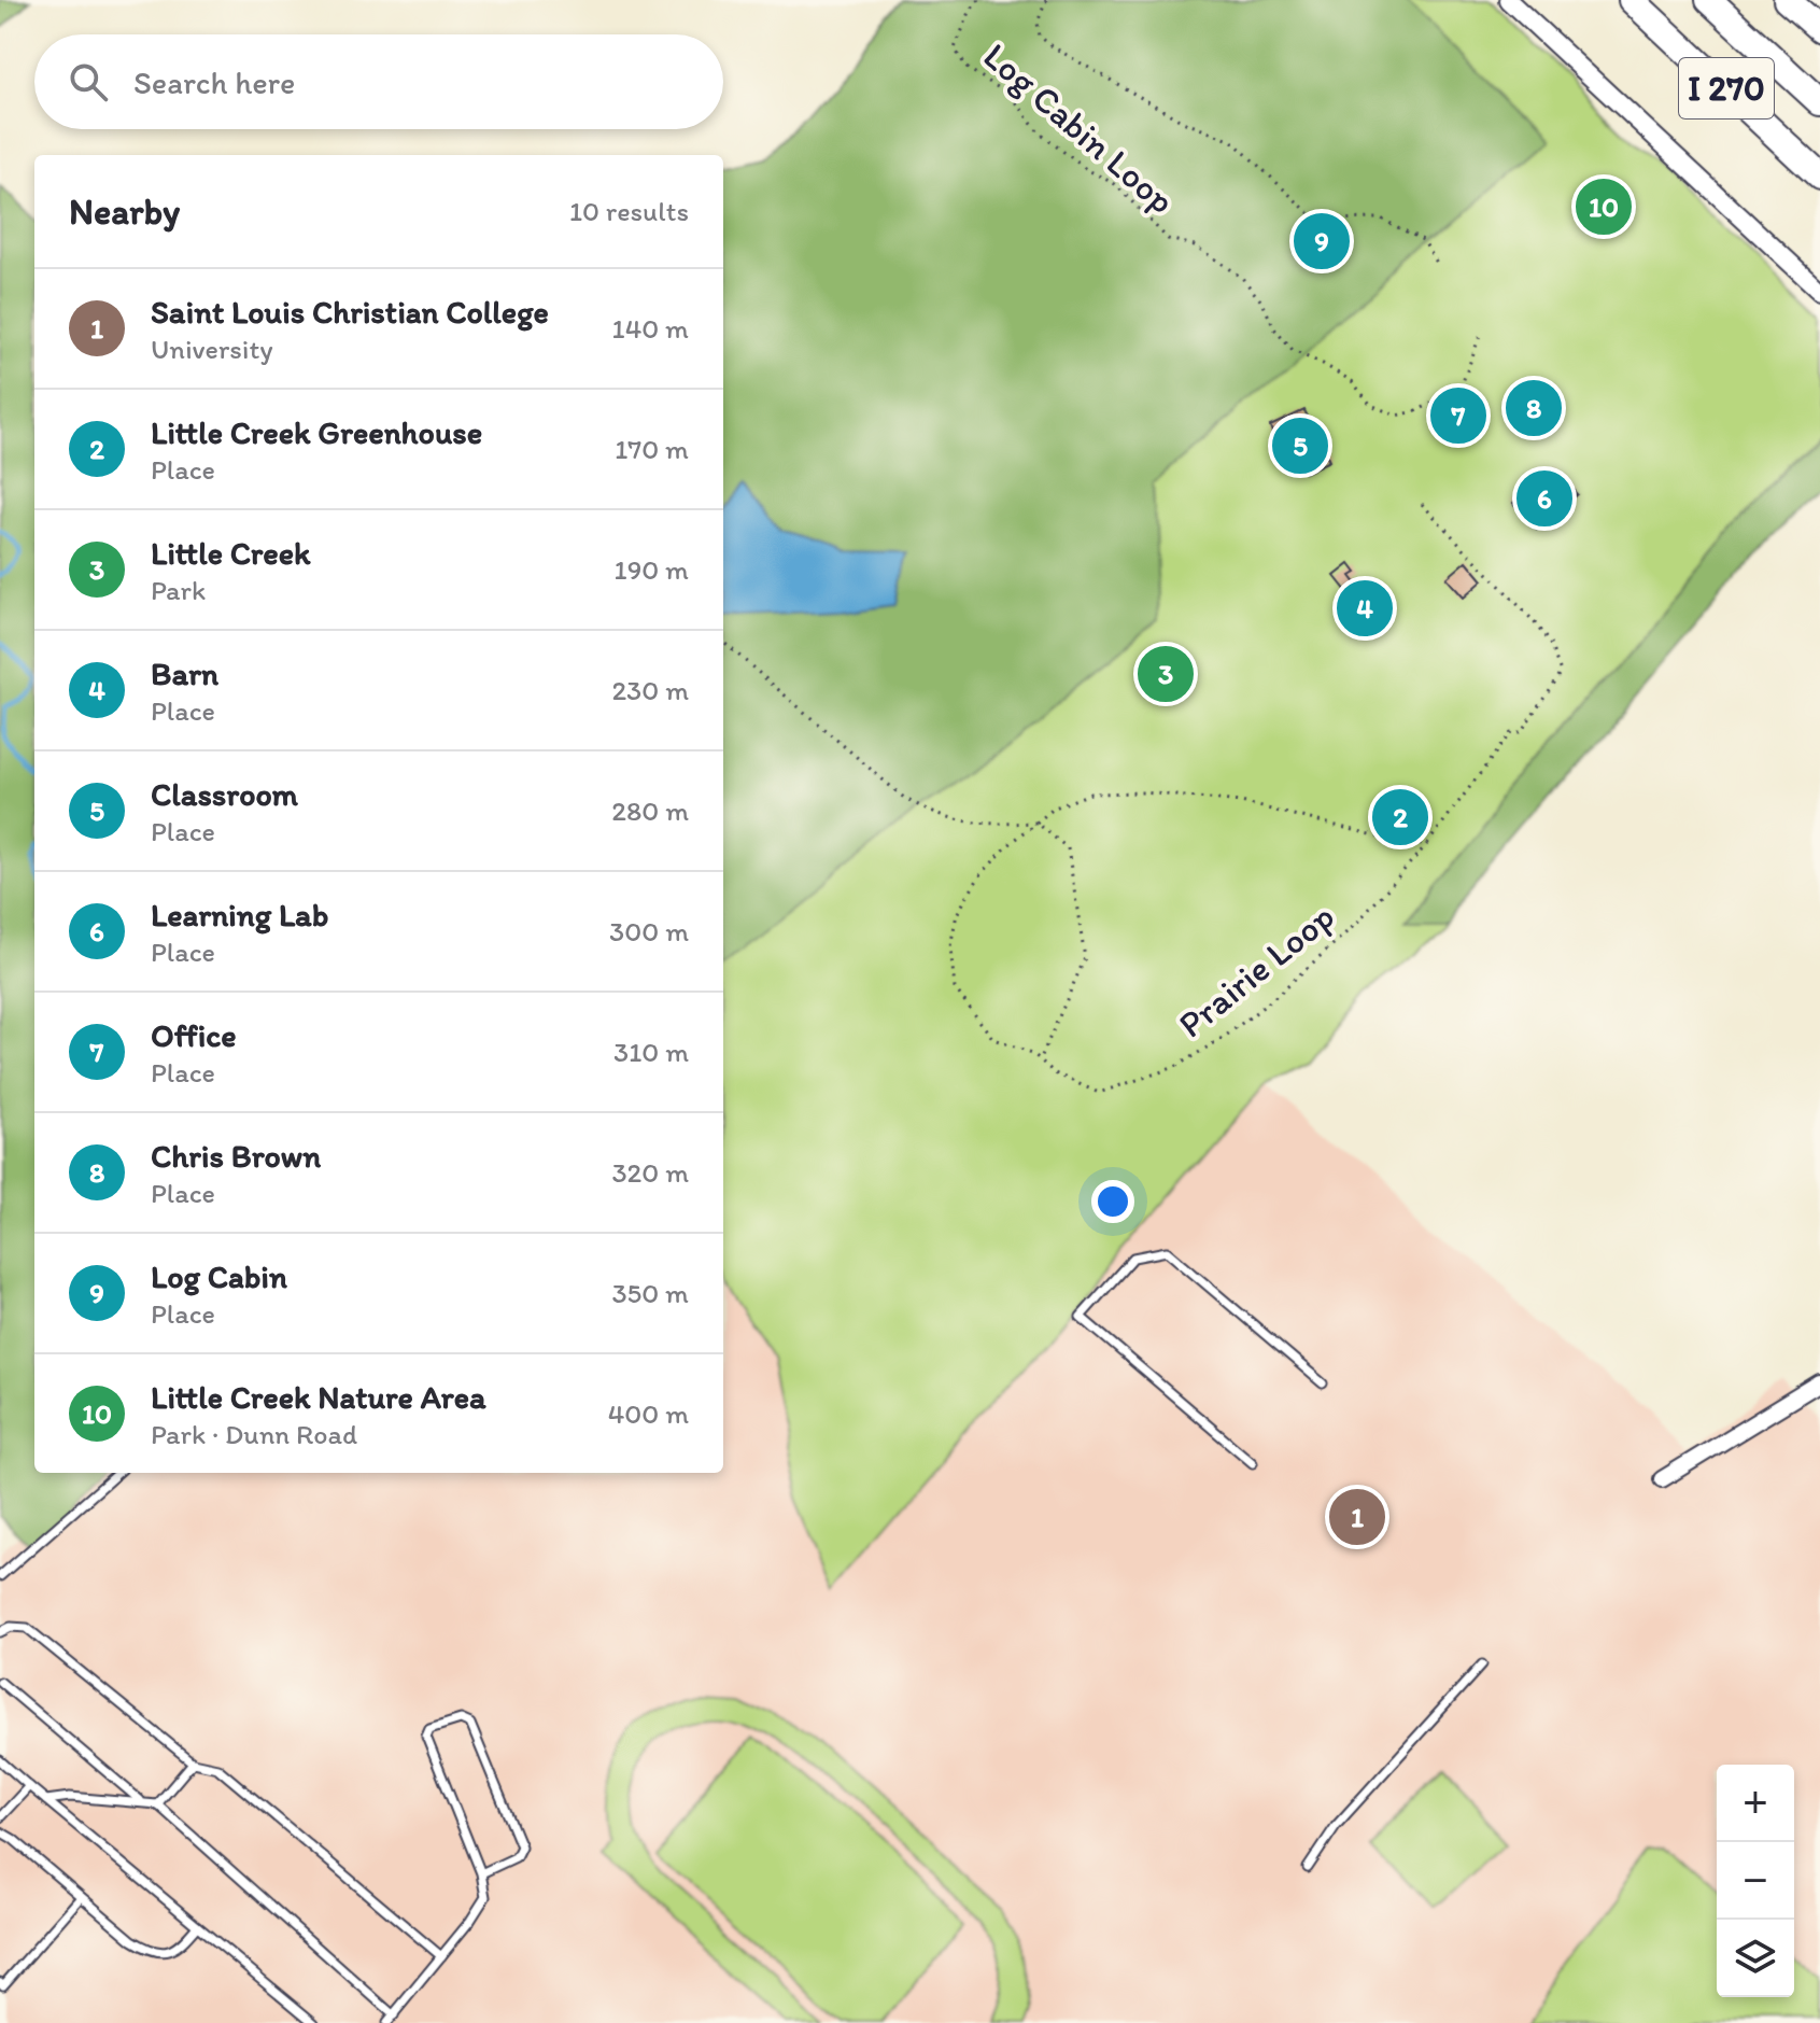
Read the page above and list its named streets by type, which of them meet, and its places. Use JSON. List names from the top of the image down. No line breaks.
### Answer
{"streets":{"highway":["I 270"],"path":["Log Cabin Loop","Prairie Loop"]},"page":{"search":"Search here","heading":["Nearby","10 results"],"pins":["10","9","8","7","5","6","4","3","2","1"],"list":[{"mark":"1","name":"Saint Louis Christian College","note":"University","value":"140 m"},{"mark":"2","name":"Little Creek Greenhouse","note":"Place","value":"170 m"},{"mark":"3","name":"Little Creek","note":"Park","value":"190 m"},{"mark":"4","name":"Barn","note":"Place","value":"230 m"},{"mark":"5","name":"Classroom","note":"Place","value":"280 m"},{"mark":"6","name":"Learning Lab","note":"Place","value":"300 m"},{"mark":"7","name":"Office","note":"Place","value":"310 m"},{"mark":"8","name":"Chris Brown","note":"Place","value":"320 m"},{"mark":"9","name":"Log Cabin","note":"Place","value":"350 m"},{"mark":"10","name":"Little Creek Nature Area","note":"Park · Dunn Road","value":"400 m"}],"map_buttons":["+","−"]}}
